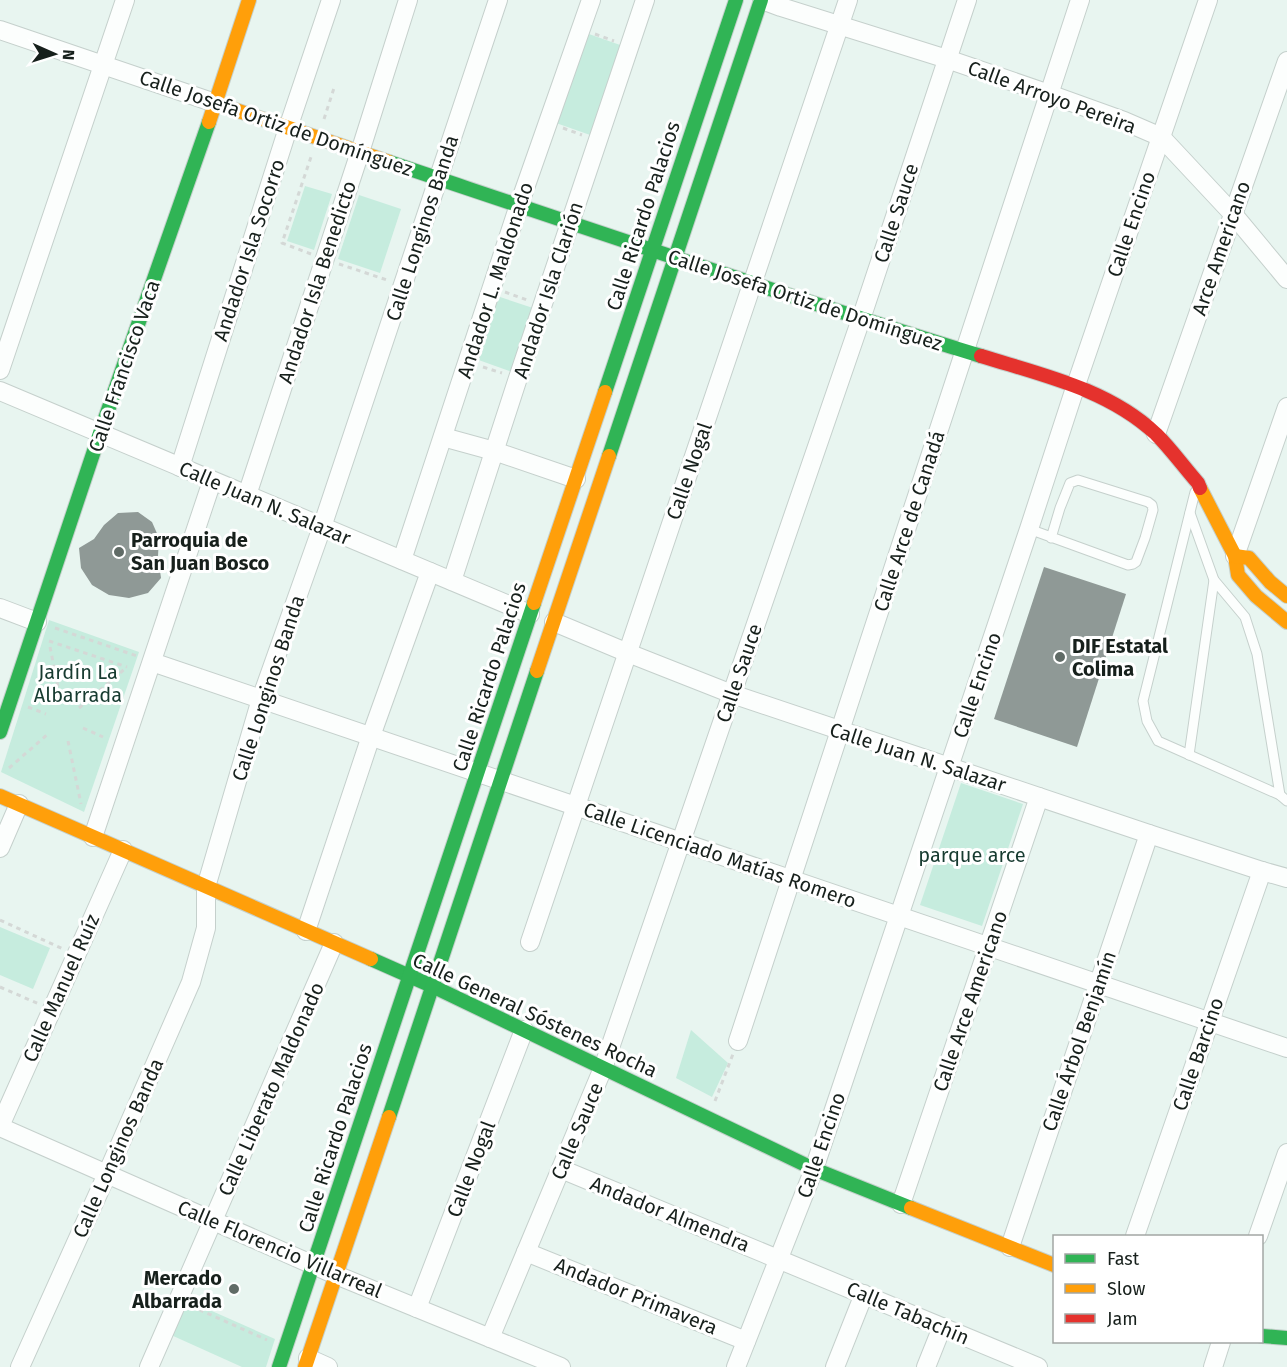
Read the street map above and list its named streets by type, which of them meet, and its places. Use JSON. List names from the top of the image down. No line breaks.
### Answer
{"streets":{"street":["Calle Arroyo Pereira","Calle Josefa Ortiz de Domínguez","Calle Sauce","Calle Ricardo Palacios","Calle Encino","Calle Longinos Banda","Arce Americano","Andador Isla Socorro","Andador L. Maldonado","Andador Isla Benedicto","Andador Isla Clarión","Calle Francisco Vaca","Calle Nogal","Calle Juan N. Salazar","Calle Arce de Canadá","Calle Licenciado Matías Romero","Calle Manuel Ruíz","Calle Arce Americano","Calle General Sóstenes Rocha","Calle Árbol Benjamín","Calle Barcino","Calle Liberato Maldonado","Andador Almendra","Calle Florencio Villarreal","Andador Primavera","Calle Tabachín"]},"crossings":[["Calle Arroyo Pereira","Calle Sauce"],["Calle Arroyo Pereira","Calle Encino"],["Calle Arroyo Pereira","Arce Americano"],["Calle Arroyo Pereira","Calle Nogal"],["Calle Arroyo Pereira","Calle Arce de Canadá"],["Calle Josefa Ortiz de Domínguez","Calle Sauce"],["Calle Josefa Ortiz de Domínguez","Calle Ricardo Palacios"],["Calle Josefa Ortiz de Domínguez","Calle Encino"],["Calle Josefa Ortiz de Domínguez","Calle Longinos Banda"],["Calle Josefa Ortiz de Domínguez","Arce Americano"],["Calle Josefa Ortiz de Domínguez","Andador Isla Socorro"],["Calle Josefa Ortiz de Domínguez","Andador L. Maldonado"],["Calle Josefa Ortiz de Domínguez","Andador Isla Benedicto"],["Calle Josefa Ortiz de Domínguez","Andador Isla Clarión"],["Calle Josefa Ortiz de Domínguez","Calle Francisco Vaca"],["Calle Josefa Ortiz de Domínguez","Calle Nogal"],["Calle Josefa Ortiz de Domínguez","Calle Arce de Canadá"],["Calle Sauce","Calle Juan N. Salazar"],["Calle Sauce","Calle Licenciado Matías Romero"],["Calle Sauce","Calle General Sóstenes Rocha"],["Calle Sauce","Andador Almendra"],["Calle Sauce","Calle Florencio Villarreal"],["Calle Sauce","Andador Primavera"],["Calle Ricardo Palacios","Calle Juan N. Salazar"],["Calle Ricardo Palacios","Calle Licenciado Matías Romero"],["Calle Ricardo Palacios","Calle General Sóstenes Rocha"],["Calle Ricardo Palacios","Calle Florencio Villarreal"],["Calle Encino","Calle Juan N. Salazar"],["Calle Encino","Calle Licenciado Matías Romero"],["Calle Encino","Calle General Sóstenes Rocha"],["Calle Encino","Andador Almendra"],["Calle Encino","Andador Primavera"],["Calle Encino","Calle Tabachín"],["Calle Longinos Banda","Calle Juan N. Salazar"],["Calle Longinos Banda","Calle Licenciado Matías Romero"],["Calle Longinos Banda","Calle General Sóstenes Rocha"],["Calle Longinos Banda","Calle Florencio Villarreal"],["Andador Isla Socorro","Calle Juan N. Salazar"],["Andador L. Maldonado","Calle Juan N. Salazar"],["Andador Isla Benedicto","Calle Juan N. Salazar"],["Andador Isla Clarión","Calle Juan N. Salazar"],["Calle Francisco Vaca","Calle Juan N. Salazar"],["Calle Nogal","Calle Juan N. Salazar"],["Calle Nogal","Calle Licenciado Matías Romero"],["Calle Nogal","Calle General Sóstenes Rocha"],["Calle Nogal","Calle Florencio Villarreal"],["Calle Juan N. Salazar","Calle Arce de Canadá"],["Calle Juan N. Salazar","Calle Arce Americano"],["Calle Juan N. Salazar","Calle Árbol Benjamín"],["Calle Juan N. Salazar","Calle Barcino"],["Calle Arce de Canadá","Calle Licenciado Matías Romero"],["Calle Licenciado Matías Romero","Calle Arce Americano"],["Calle Licenciado Matías Romero","Calle Árbol Benjamín"],["Calle Licenciado Matías Romero","Calle Barcino"],["Calle Manuel Ruíz","Calle General Sóstenes Rocha"],["Calle Manuel Ruíz","Calle Florencio Villarreal"],["Calle Arce Americano","Calle General Sóstenes Rocha"],["Calle General Sóstenes Rocha","Calle Árbol Benjamín"],["Calle General Sóstenes Rocha","Calle Liberato Maldonado"],["Calle Liberato Maldonado","Calle Florencio Villarreal"],["Andador Almendra","Calle Tabachín"]],"parks":["Jardín La Albarrada","parque arce"],"places":["Parroquia de San Juan Bosco","DIF Estatal Colima","Mercado Albarrada"],"legend":["Fast","Slow","Jam"],"north":"right"}
